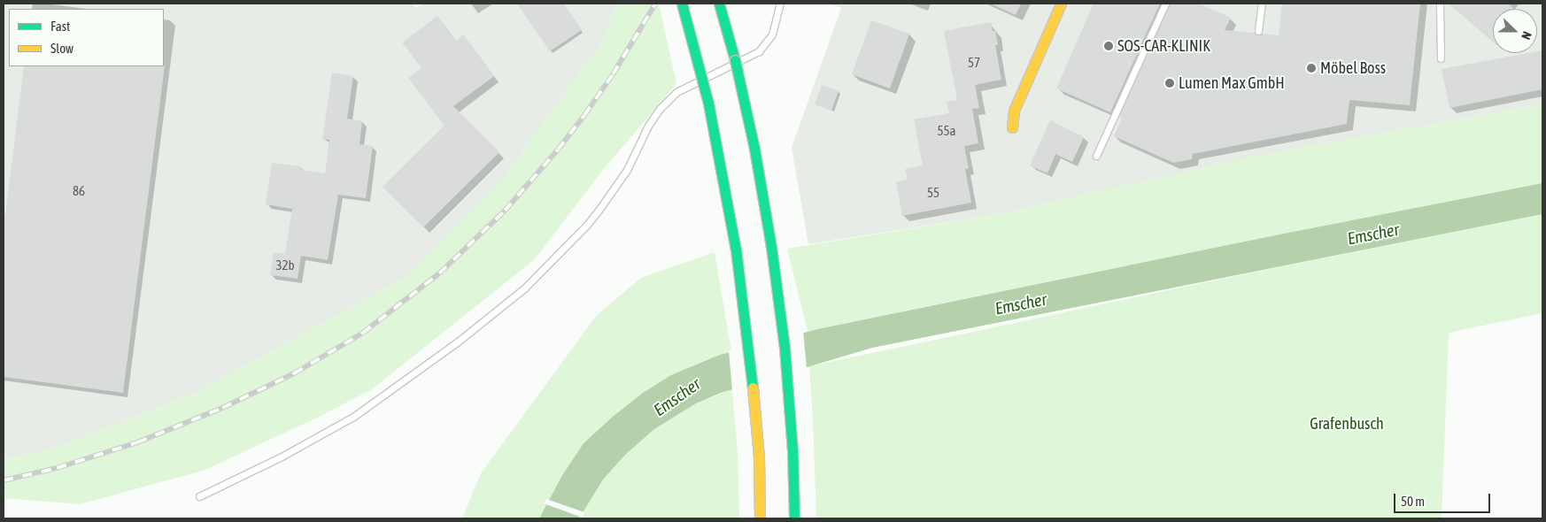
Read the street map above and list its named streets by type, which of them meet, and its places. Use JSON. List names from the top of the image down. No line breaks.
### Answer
{"water":["Emscher"],"parks":["Grafenbusch"],"places":["SOS-CAR-KLINIK","Möbel Boss","Lumen Max GmbH"],"house_numbers":["57","55a","86","55","32b"],"legend":["Fast","Slow"],"scale_bar":"50 m","north":"right"}
